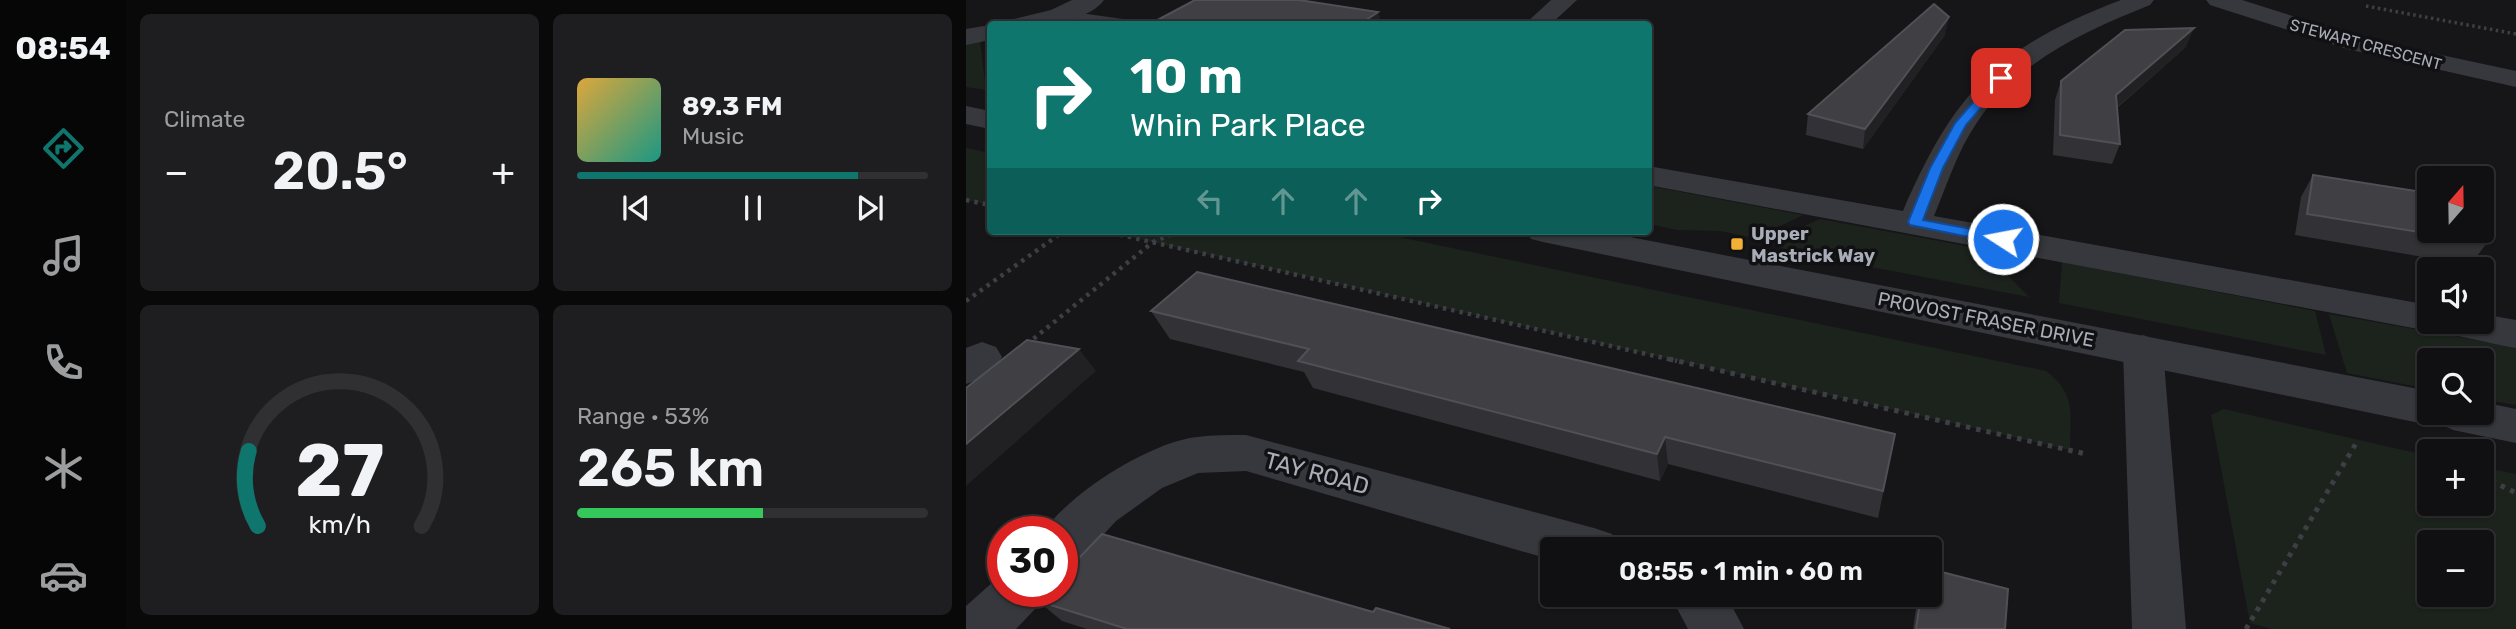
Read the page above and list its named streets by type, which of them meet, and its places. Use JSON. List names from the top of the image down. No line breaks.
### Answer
{"streets":{"street":["STEWART CRESCENT","PROVOST FRASER DRIVE","TAY ROAD"]},"places":{"transit":["Upper Mastrick Way"]},"north":"top","page":{"tabs":"08:54","tile":["Climate",["Range · 53%","265 km"]],"turn":["10 m","Whin Park Place"],"song":["89.3 FM","Music"],"heat":["−","20.5°","+"],"map_buttons":["+","−"],"limit":"30","trip":"08:55 · 1 min · 60 m","gauge":["27","km/h"]}}
